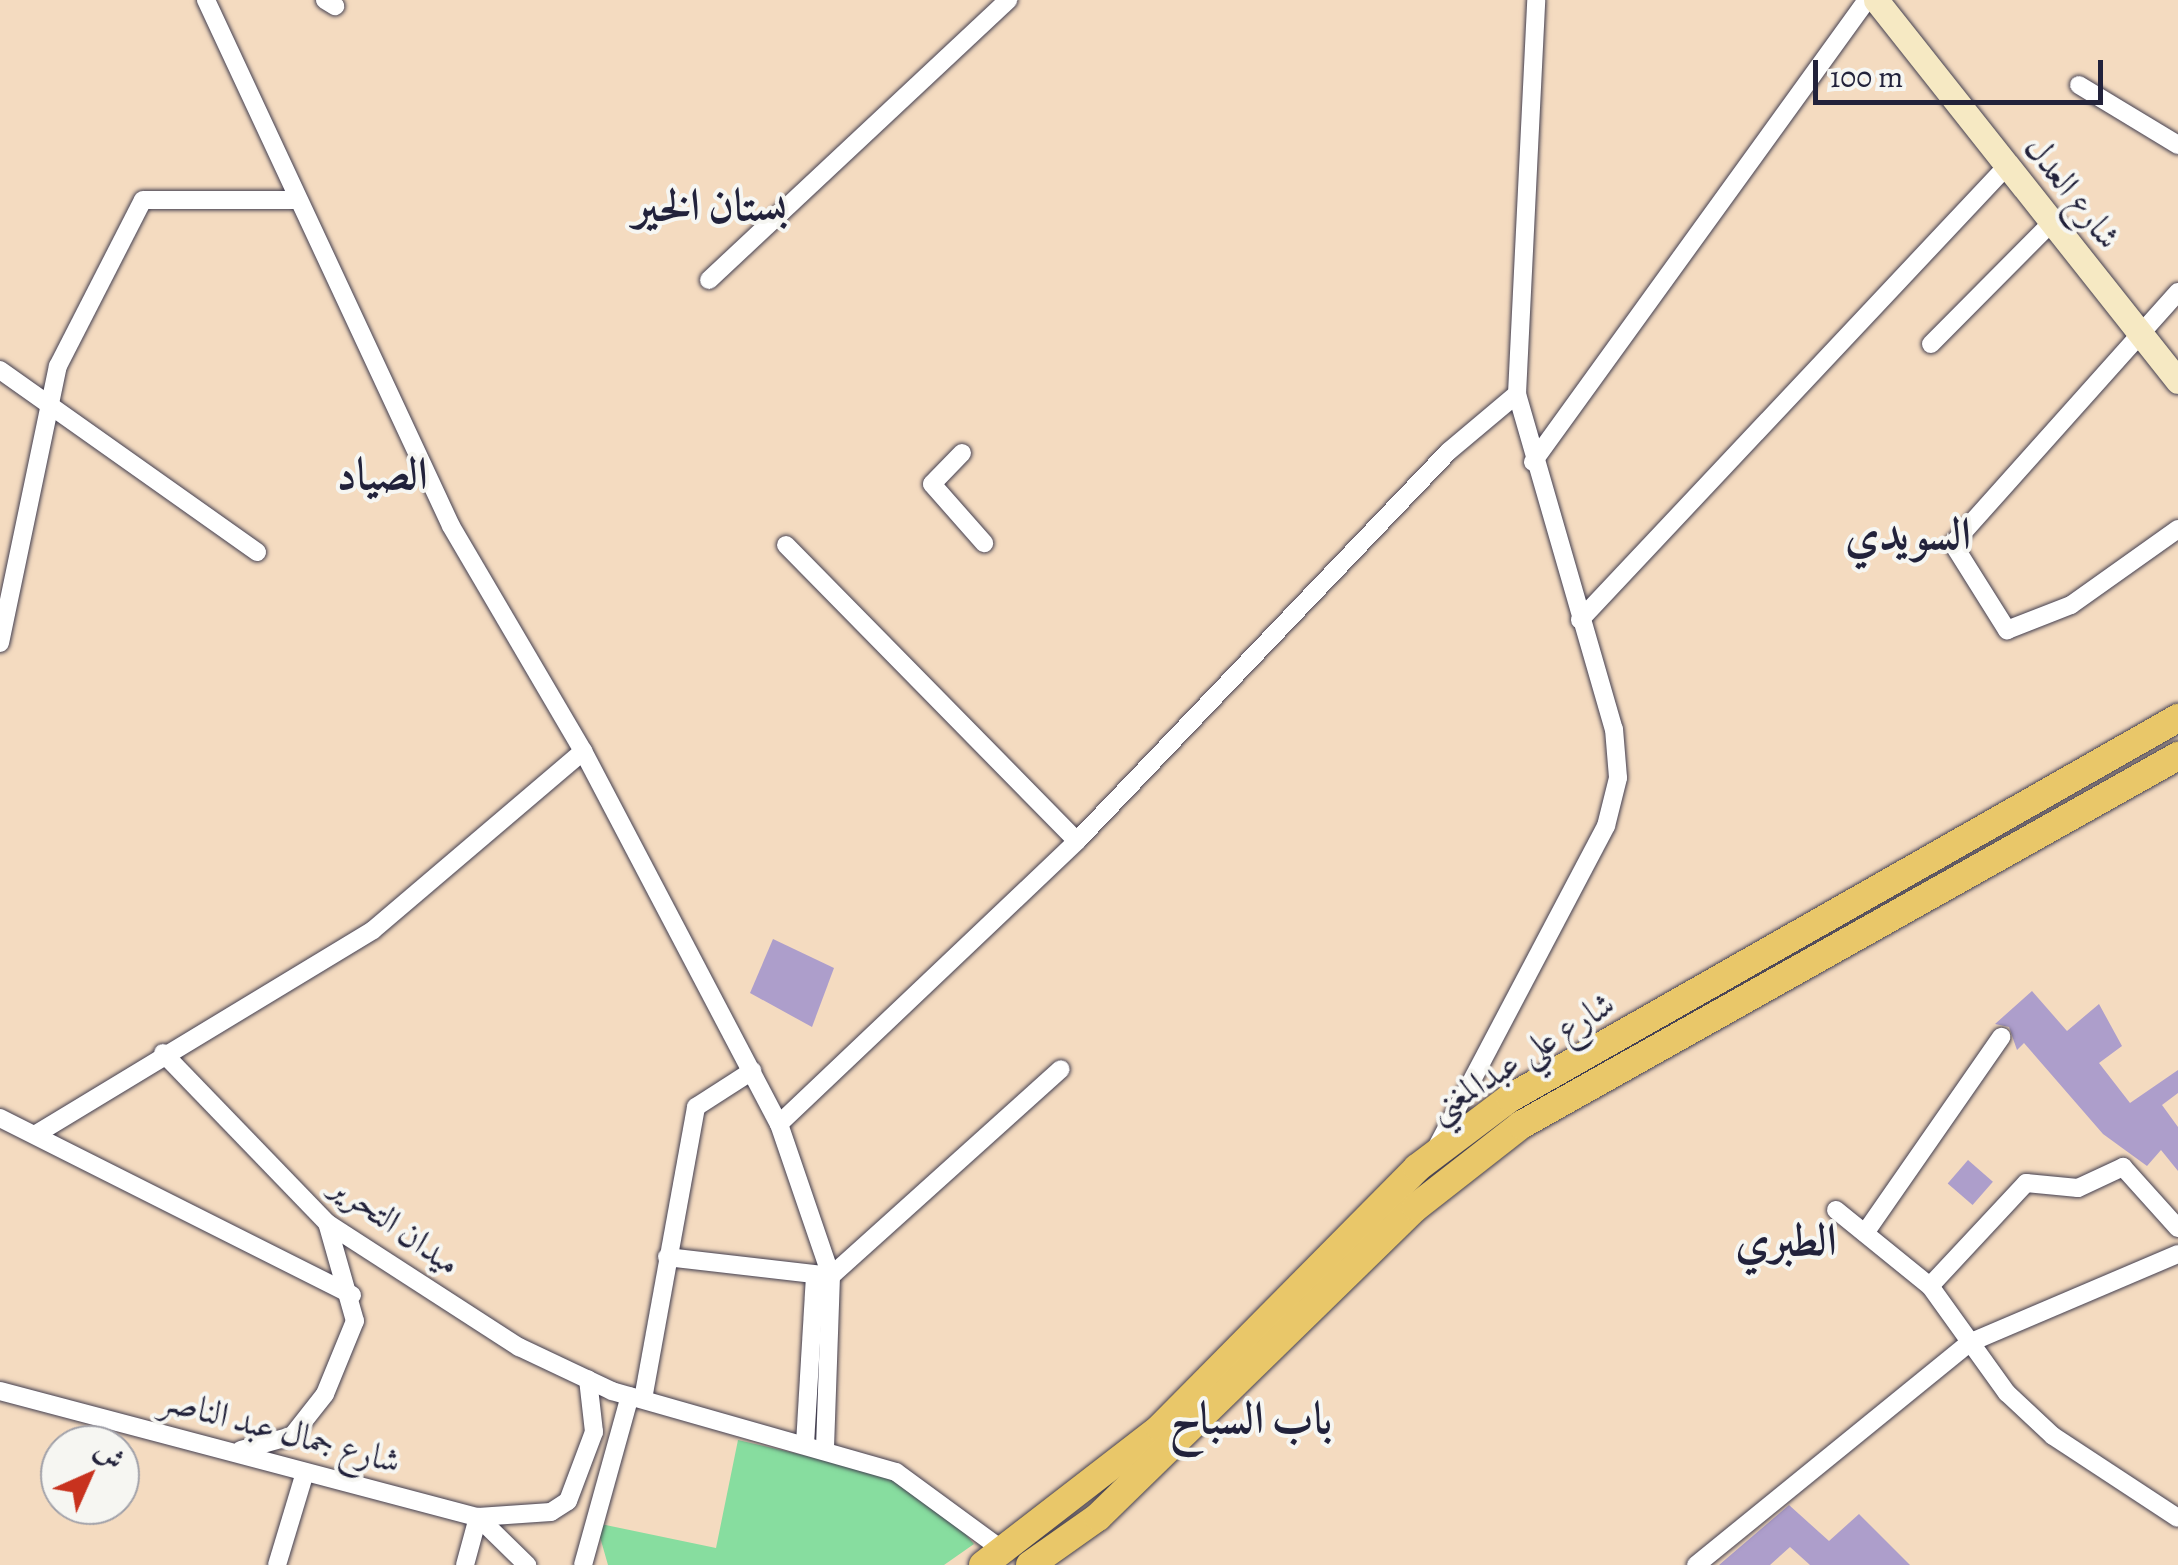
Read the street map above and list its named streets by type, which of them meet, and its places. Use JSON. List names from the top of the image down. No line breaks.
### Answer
{"streets":{"main road":["شارع علي عبدالمغني"],"street":["شارع العدل","ميدان التحرير","شارع جمال عبد الناصر"]},"crossings":[["شارع علي عبدالمغني","ميدان التحرير"]],"districts":["بستان الخير","الصياد","السويدي","الطبري","باب السباح"],"scale_bar":"100 m","north":"top right"}
